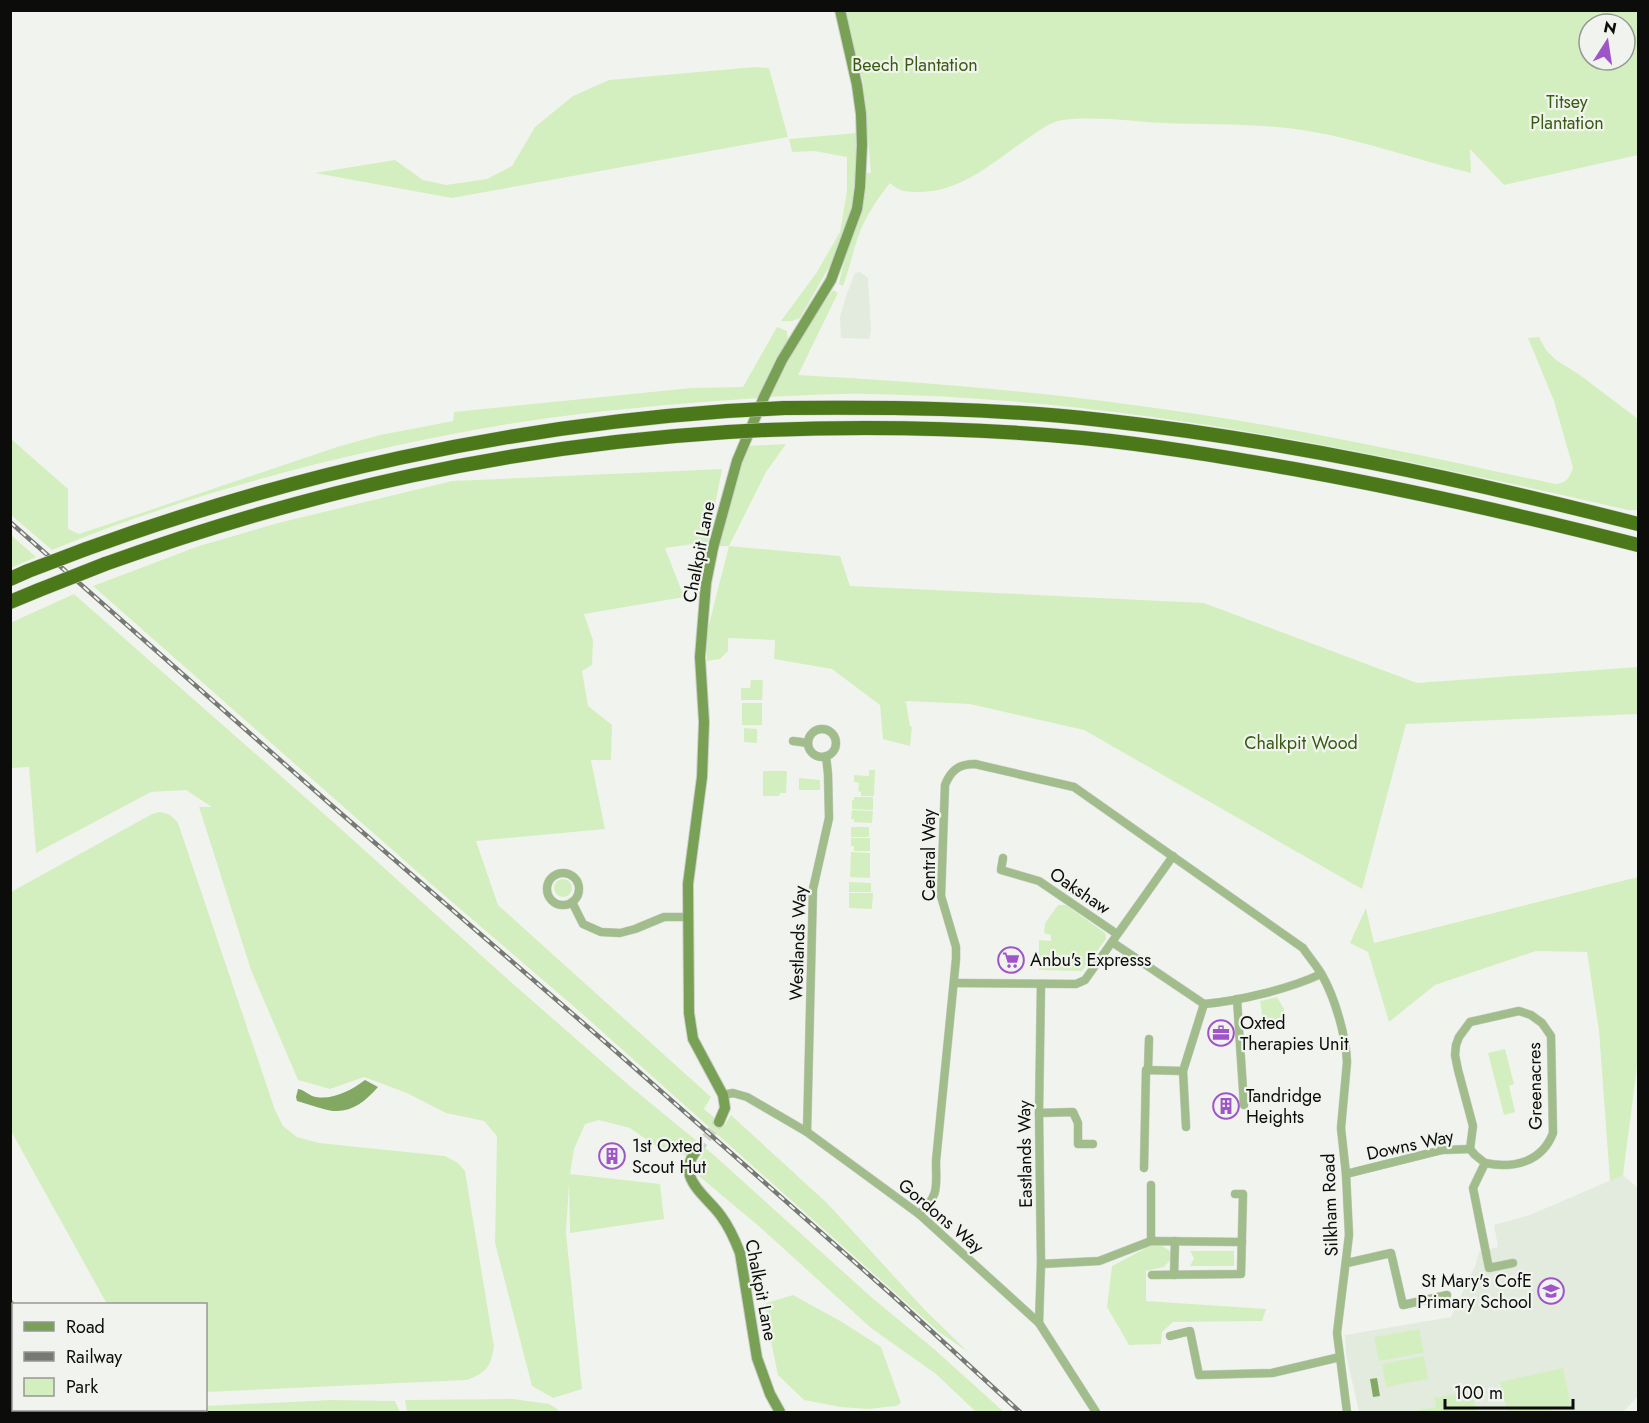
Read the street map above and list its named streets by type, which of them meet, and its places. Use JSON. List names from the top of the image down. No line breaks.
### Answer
{"streets":{"street":["Chalkpit Lane","Central Way","Oakshaw","Westlands Way","Greenacres","Downs Way","Eastlands Way","Silkham Road","Gordons Way"]},"crossings":[["Chalkpit Lane","Gordons Way"],["Central Way","Silkham Road"],["Central Way","Gordons Way"],["Westlands Way","Gordons Way"],["Greenacres","Downs Way"],["Downs Way","Silkham Road"],["Eastlands Way","Gordons Way"]],"parks":["Beech Plantation","Titsey Plantation","Chalkpit Wood"],"places":{"supermarket":["Anbu's Expresss"],"office":["Oxted Therapies Unit"],"building":["Tandridge Heights","1st Oxted Scout Hut"],"school or university":["St Mary's CofE Primary School"]},"legend":["Road","Railway","Park"],"scale_bar":"100 m","north":"top"}
